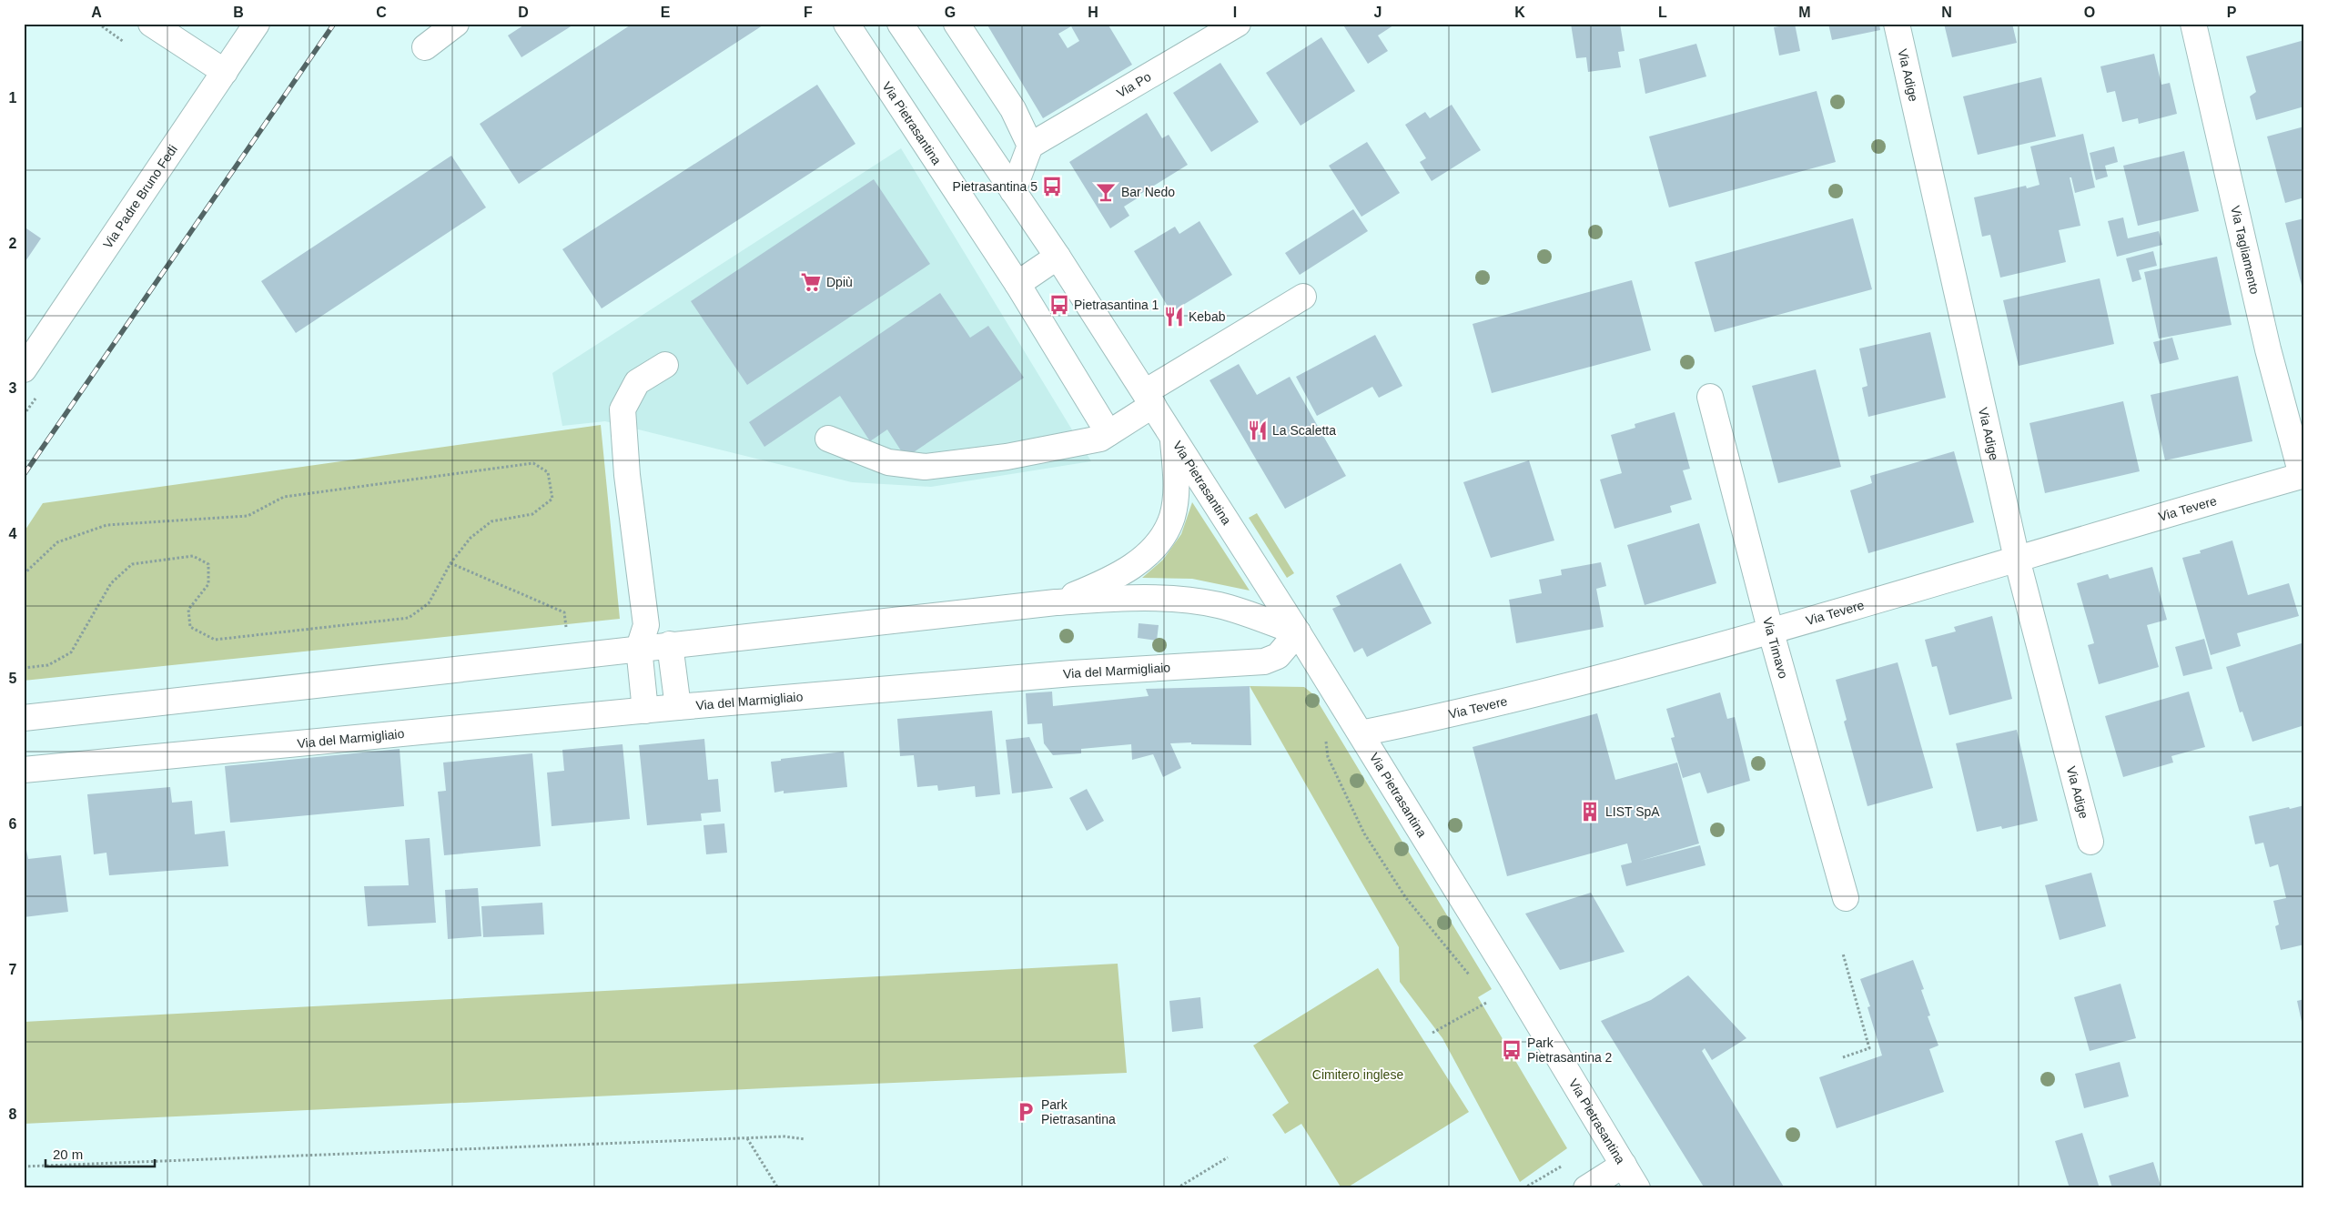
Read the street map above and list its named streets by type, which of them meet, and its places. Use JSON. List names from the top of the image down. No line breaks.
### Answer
{"streets":{"street":["Via Adige","Via Po","Via Pietrasantina","Via Padre Bruno Fedi","Via Tagliamento","Via Tevere","Via Timavo","Via del Marmigliaio"]},"crossings":[["Via Adige","Via Tevere"],["Via Pietrasantina","Via Tevere"],["Via Pietrasantina","Via del Marmigliaio"],["Via Tagliamento","Via Tevere"],["Via Tevere","Via Timavo"]],"parks":["Cimitero inglese"],"places":{"bus stop":["Pietrasantina 5","Pietrasantina 1","Park Pietrasantina 2"],"bar":["Bar Nedo"],"supermarket":["Dpiù"],"restaurant":["Kebab","La Scaletta"],"building":["LIST SpA"],"parking":["Park Pietrasantina"]},"scale_bar":"20 m","grid":{"columns":["A","B","C","D","E","F","G","H","I","J","K","L","M","N","O","P"],"rows":["1","2","3","4","5","6","7","8"]}}
